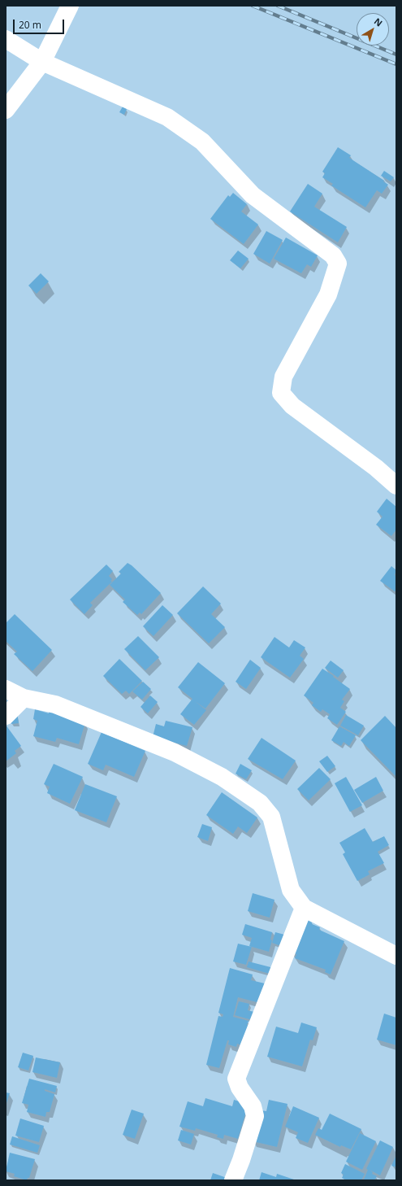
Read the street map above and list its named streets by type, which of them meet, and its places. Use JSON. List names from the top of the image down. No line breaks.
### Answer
{"scale_bar":"20 m","north":"top right"}
